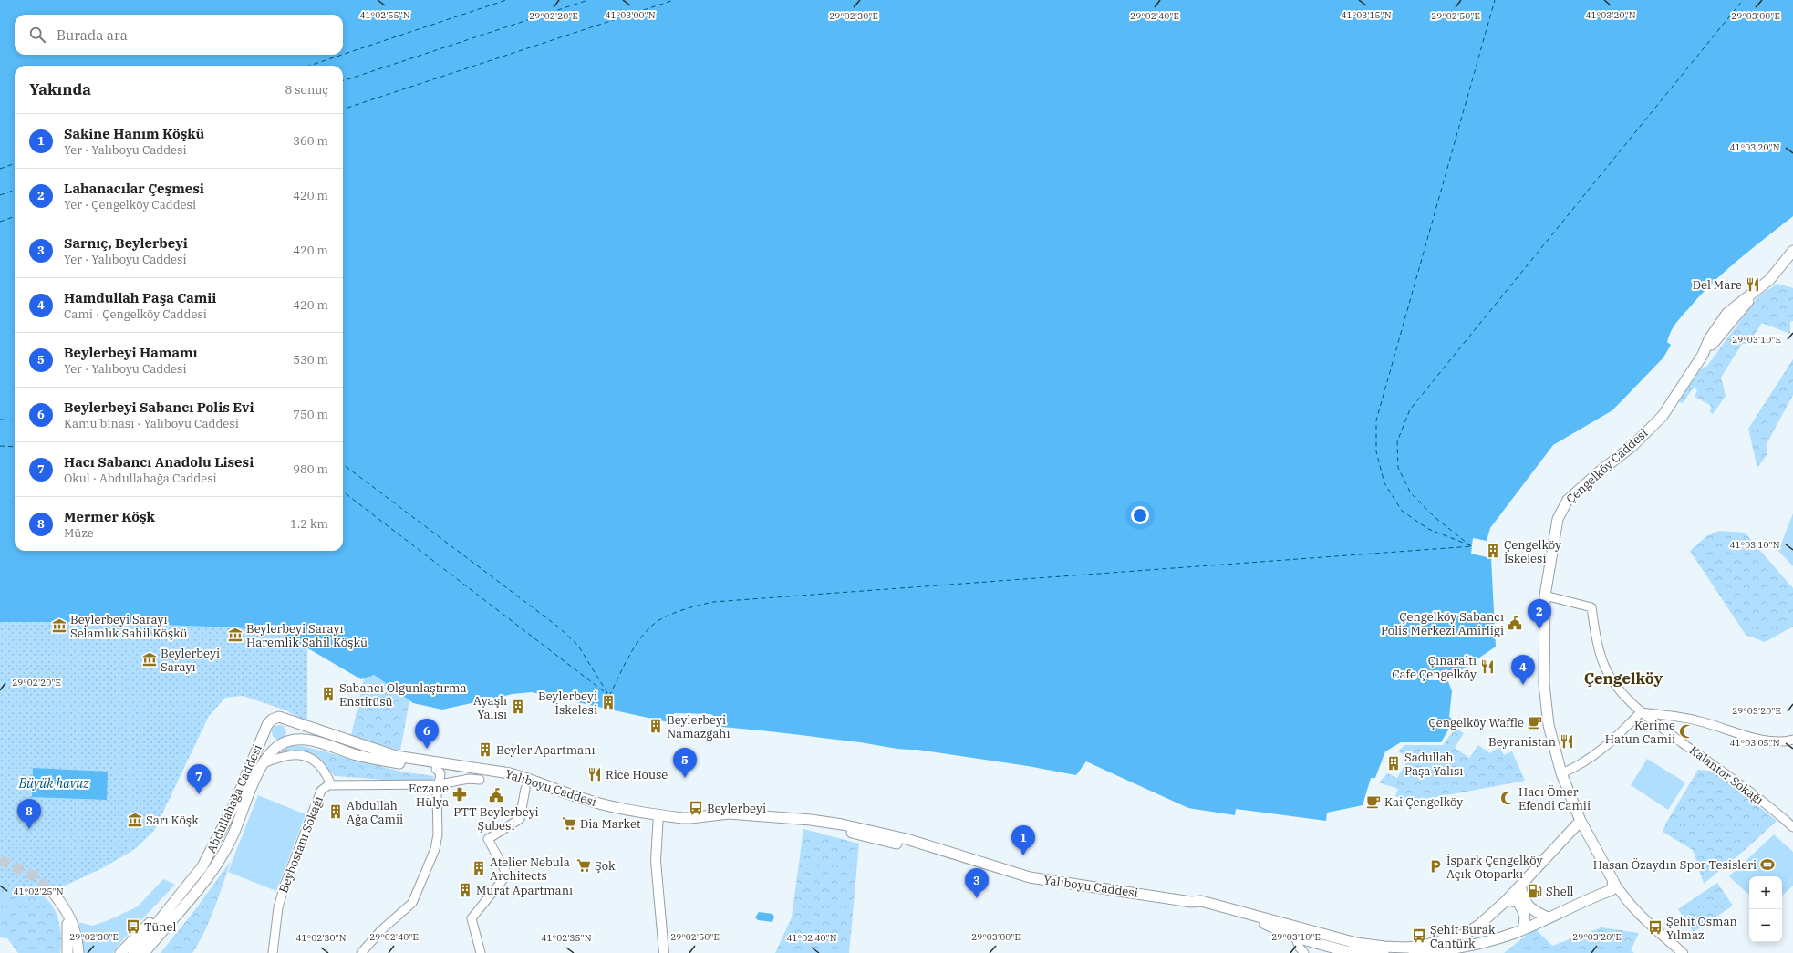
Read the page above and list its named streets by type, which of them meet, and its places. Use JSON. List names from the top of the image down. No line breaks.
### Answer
{"streets":{"main road":["Çengelköy Caddesi","Yalıboyu Caddesi","Abdullahağa Caddesi"],"street":["Kalantor Sokağı","Beybostanı Sokağı"]},"crossings":[["Çengelköy Caddesi","Kalantor Sokağı"],["Yalıboyu Caddesi","Abdullahağa Caddesi"]],"districts":["Çengelköy"],"water":["Büyük havuz"],"places":{"restaurant":["Del Mare","Çınaraltı Cafe Çengelköy","Beyranistan","Rice House"],"building":["Çengelköy İskelesi","Sabancı Olgunlaştırma Enstitüsü","Beylerbeyi İskelesi","Ayaşlı Yalısı","Beylerbeyi Namazgahı","Beyler Apartmanı","Sadullah Paşa Yalısı","Abdullah Ağa Camii","Atelier Nebula Architects","Murat Apartmanı"],"public building":["Çengelköy Sabancı Polis Merkezi Amirliği","PTT Beylerbeyi Şubesi"],"museum":["Beylerbeyi Sarayı Selamlık Sahil Köşkü","Beylerbeyi Sarayı Haremlik Sahil Köşkü","Beylerbeyi Sarayı","Sarı Köşk"],"cafe":["Çengelköy Waffle","Kai Çengelköy"],"mosque":["Kerime Hatun Camii","Hacı Ömer Efendi Camii"],"pharmacy":["Eczane Hülya"],"bus stop":["Beylerbeyi","Tünel","Şehit Osman Yılmaz","Şehit Burak Cantürk"],"supermarket":["Dia Market","Şok"],"sports":["Hasan Özaydın Spor Tesisleri"],"parking":["İspark Çengelköy Açık Otoparkı"],"fuel station":["Shell"]},"page":{"search":"Burada ara","heading":["Yakında","8 sonuç"],"list":[{"mark":"1","name":"Sakine Hanım Köşkü","note":"Yer · Yalıboyu Caddesi","value":"360 m"},{"mark":"2","name":"Lahanacılar Çeşmesi","note":"Yer · Çengelköy Caddesi","value":"420 m"},{"mark":"3","name":"Sarnıç, Beylerbeyi","note":"Yer · Yalıboyu Caddesi","value":"420 m"},{"mark":"4","name":"Hamdullah Paşa Camii","note":"Cami · Çengelköy Caddesi","value":"420 m"},{"mark":"5","name":"Beylerbeyi Hamamı","note":"Yer · Yalıboyu Caddesi","value":"530 m"},{"mark":"6","name":"Beylerbeyi Sabancı Polis Evi","note":"Kamu binası · Yalıboyu Caddesi","value":"750 m"},{"mark":"7","name":"Hacı Sabancı Anadolu Lisesi","note":"Okul · Abdullahağa Caddesi","value":"980 m"},{"mark":"8","name":"Mermer Köşk","note":"Müze","value":"1.2 km"}],"pins":["2","4","6","5","7","8","1","3"],"map_buttons":["+","−"]},"coordinates":["41°02'55\"N","41°03'00\"N","41°03'20\"N","41°03'15\"N","29°02'20\"E","29°02'30\"E","29°02'40\"E","29°02'50\"E","29°03'00\"E","29°03'10\"E","41°03'10\"N","29°03'20\"E","41°03'05\"N","41°02'25\"N","41°02'30\"N","41°02'35\"N","41°02'40\"N"]}
